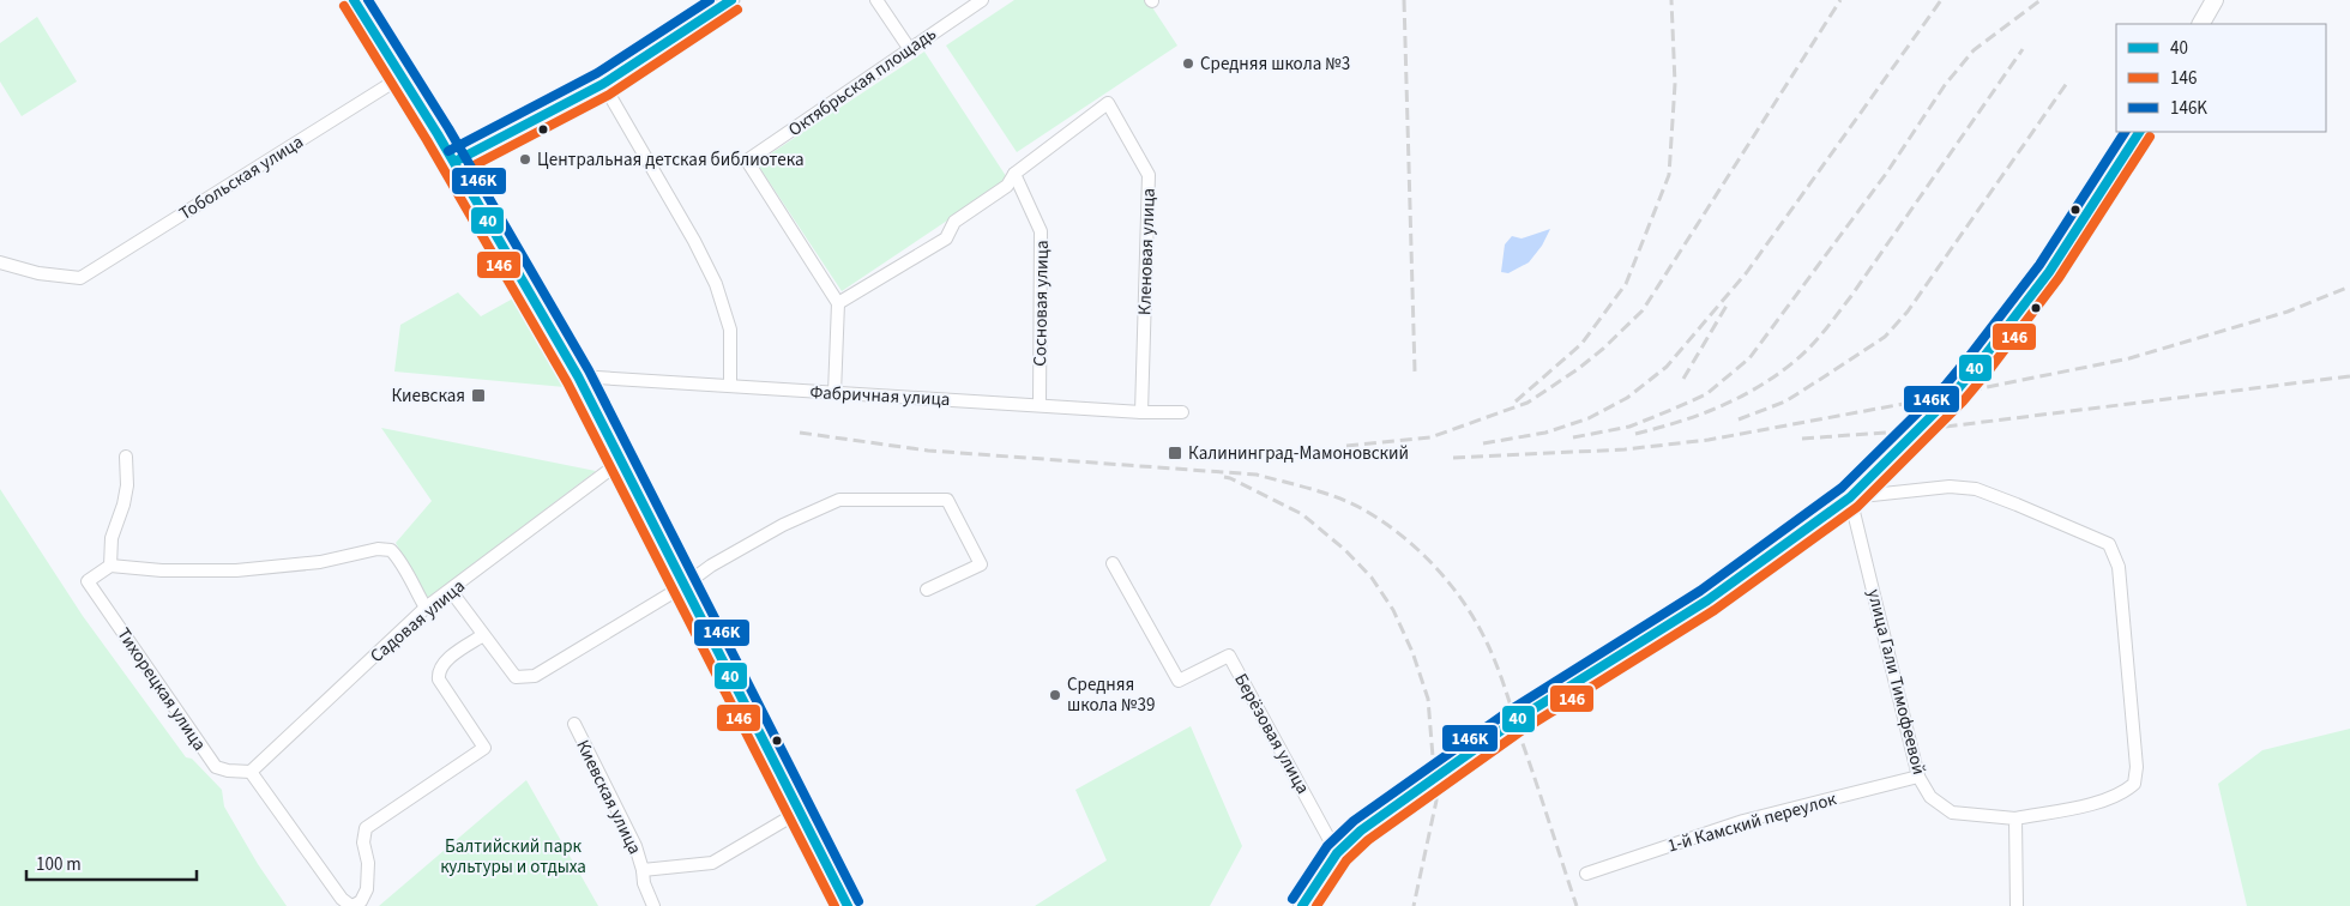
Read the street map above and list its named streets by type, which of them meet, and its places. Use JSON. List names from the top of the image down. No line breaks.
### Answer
{"streets":{"street":["Октябрьская площадь","Тобольская улица","Кленовая улица","Сосновая улица","Фабричная улица","Садовая улица","улица Гали Тимофеевой","Тихорецкая улица","Берёзовая улица","Киевская улица","1-й Камский переулок"]},"crossings":[["Кленовая улица","Сосновая улица"],["Кленовая улица","Фабричная улица"],["Сосновая улица","Фабричная улица"],["Садовая улица","Тихорецкая улица"],["улица Гали Тимофеевой","1-й Камский переулок"]],"parks":["Балтийский парк культуры и отдыха"],"places":{"other":["Средняя школа №3","Центральная детская библиотека","Средняя школа №39"],"transit":["Киевская","Калининград-Мамоновский"]},"lines":["transit line 40","transit line 146K","transit line 146"],"legend":["40","146","146K"],"scale_bar":"100 m"}
